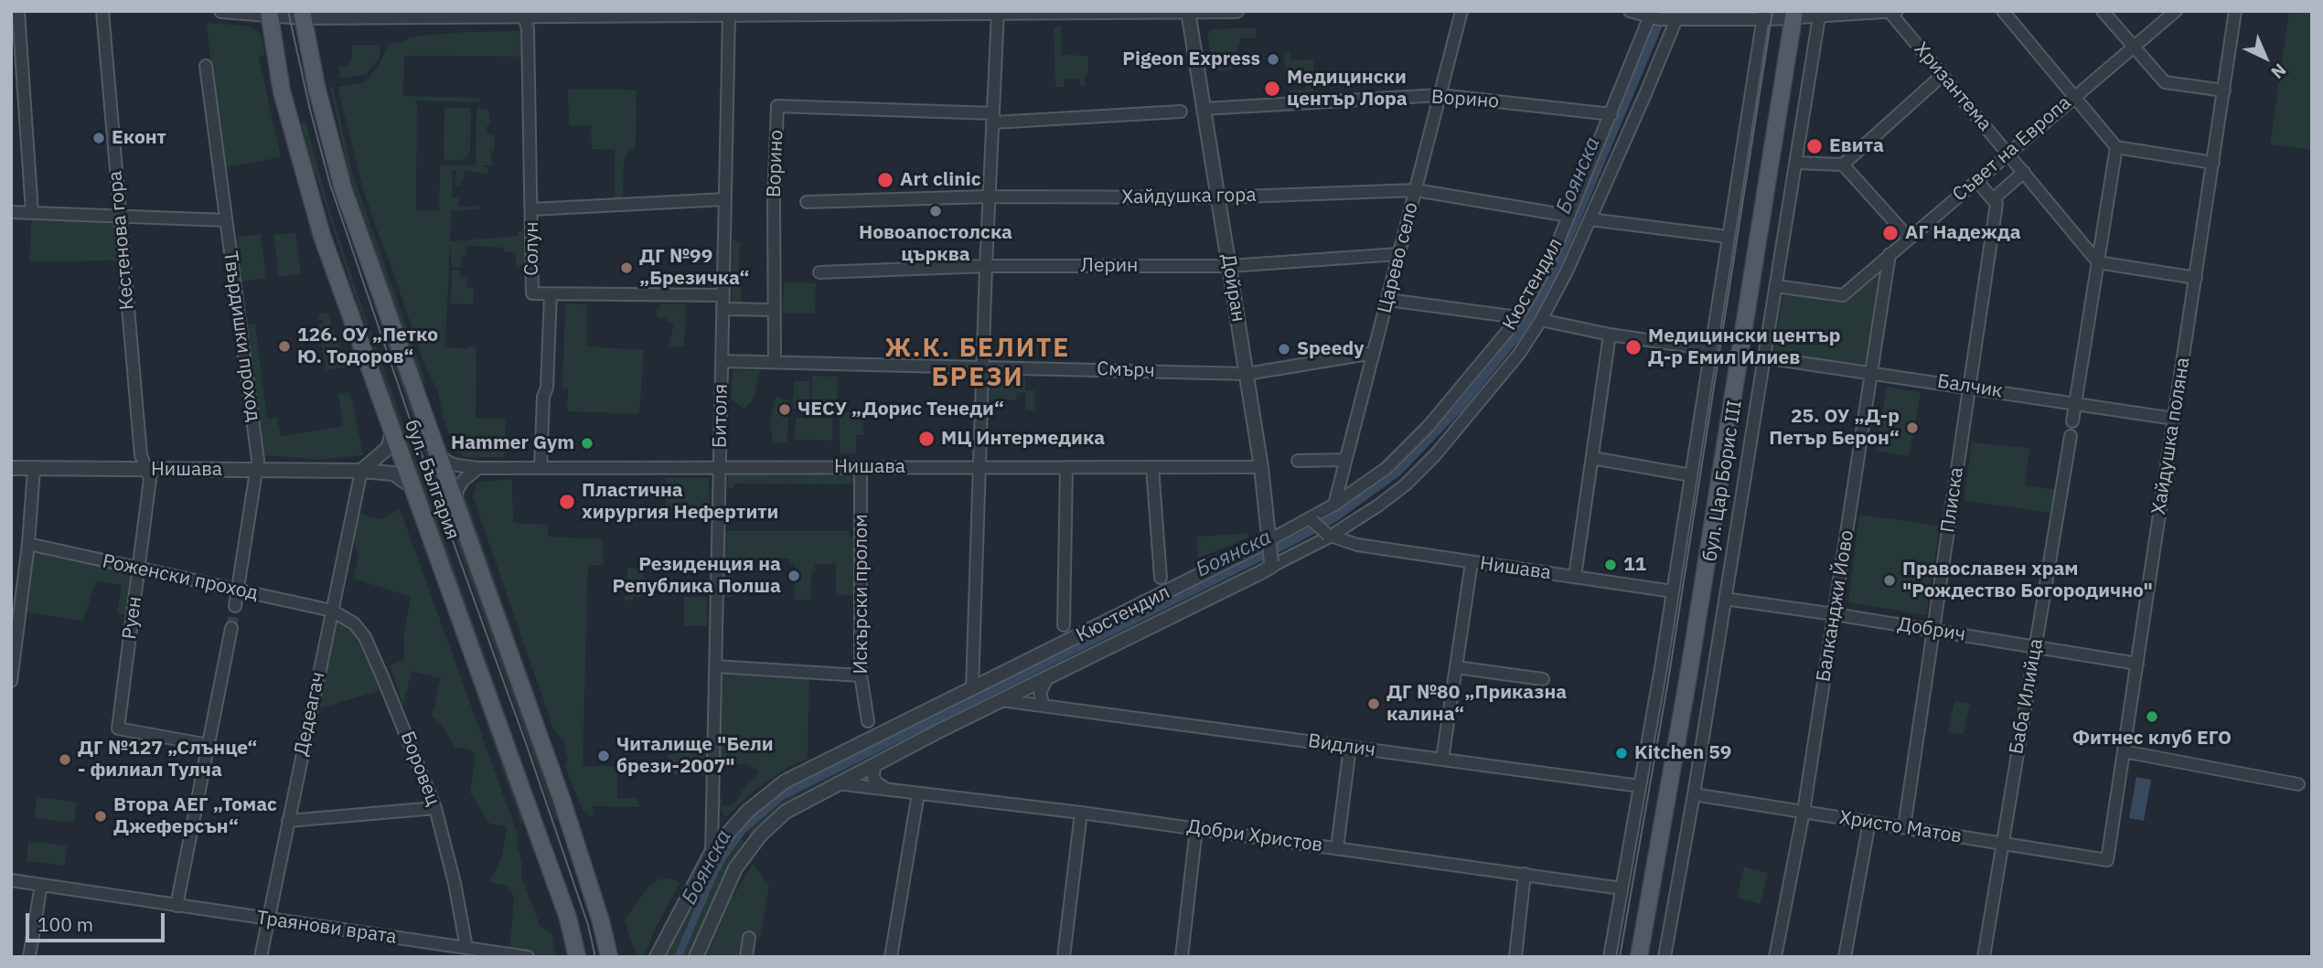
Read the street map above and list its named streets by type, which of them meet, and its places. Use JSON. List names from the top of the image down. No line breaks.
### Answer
{"streets":{"main road":["бул. България","бул. Цар Борис III"],"street":["Хризантема","Ворино","Съвет на Европа","Хайдушка гора","Кестенова гора","Солун","Царево село","Лерин","Кюстендил","Дойран","Твърдишки проход","Смърч","Балчик","Битоля","Хайдушка поляна","Нишава","Плиска","Роженски проход","Искърски пролом","Балканджи Йово","Руен","Добрич","Баба Илийца","Дедеагач","Видлич","Боровец","Христо Матов","Добри Христов","Траянови врата"]},"crossings":[["Хризантема","Съвет на Европа"],["Ворино","Царево село"],["Ворино","Кюстендил"],["Ворино","Дойран"],["Съвет на Европа","бул. Цар Борис III"],["Съвет на Европа","Балканджи Йово"],["Хайдушка гора","Царево село"],["Хайдушка гора","Кюстендил"],["Хайдушка гора","Дойран"],["Кестенова гора","Нишава"],["Кестенова гора","Руен"],["Солун","Нишава"],["Царево село","Лерин"],["Царево село","Кюстендил"],["Царево село","Смърч"],["Лерин","Дойран"],["Кюстендил","Дойран"],["Кюстендил","Битоля"],["Кюстендил","Нишава"],["Кюстендил","Видлич"],["Кюстендил","Добри Христов"],["Дойран","Смърч"],["Дойран","Нишава"],["Твърдишки проход","Нишава"],["Твърдишки проход","Роженски проход"],["Смърч","Битоля"],["Балчик","Хайдушка поляна"],["Балчик","бул. Цар Борис III"],["Балчик","Плиска"],["Балчик","Балканджи Йово"],["Битоля","Нишава"],["Хайдушка поляна","Добрич"],["Хайдушка поляна","Христо Матов"],["Нишава","бул. България"],["Нишава","бул. Цар Борис III"],["Нишава","Искърски пролом"],["Нишава","Руен"],["Нишава","Дедеагач"],["бул. Цар Борис III","Добрич"],["бул. Цар Борис III","Видлич"],["бул. Цар Борис III","Христо Матов"],["бул. Цар Борис III","Добри Христов"],["Плиска","Добрич"],["Плиска","Христо Матов"],["Роженски проход","Руен"],["Роженски проход","Дедеагач"],["Роженски проход","Боровец"],["Балканджи Йово","Добрич"],["Балканджи Йово","Христо Матов"],["Добрич","Баба Илийца"],["Баба Илийца","Христо Матов"],["Дедеагач","Боровец"],["Дедеагач","Траянови врата"],["Боровец","Траянови врата"]],"districts":["Ж.К. БЕЛИТЕ БРЕЗИ"],"water":["Боянска"],"places":["Pigeon Express","Медицински център Лора","Еконт","Евита","Art clinic","Новоапостолска църква","АГ Надежда","ДГ №99 „Брезичка“","126. ОУ „Петко Ю. Тодоров“","Медицински център Д-р Емил Илиев","Speedy","ЧЕСУ „Дорис Тенеди“","25. ОУ „Д-р Петър Берон“","МЦ Интермедика","Hammer Gym","Пластична хирургия Нефертити","11","Резиденция на Република Полша","Православен храм \"Рождество Богородично\"","ДГ №80 „Приказна калина“","Фитнес клуб ЕГО","Kitchen 59","Читалище \"Бели брези-2007\"","ДГ №127 „Слънце“ - филиал Тулча","Втора АЕГ „Томас Джеферсън“"],"scale_bar":"100 m","north":"bottom right"}
